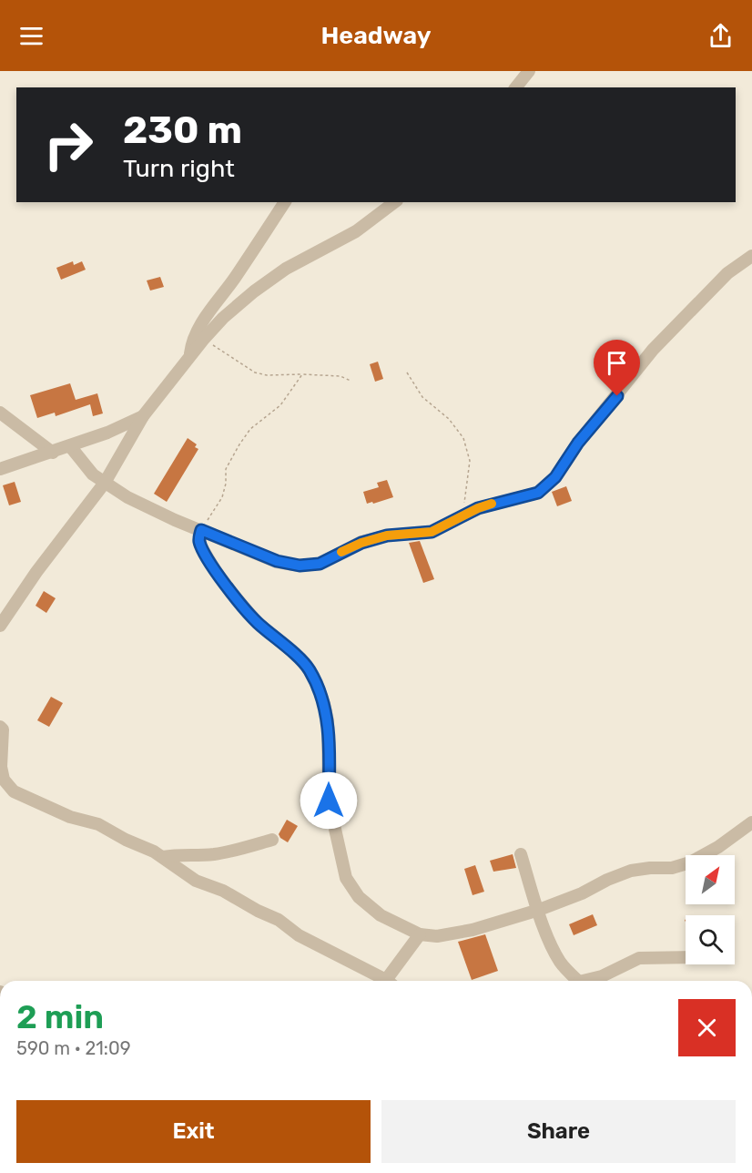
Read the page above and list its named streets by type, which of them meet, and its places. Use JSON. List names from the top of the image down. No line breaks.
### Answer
{"north":"top right","page":{"header":"Headway","turn":["230 m","Turn right"],"heading":["2 min","590 m · 21:09"],"buttons":["Exit","Share"]}}
